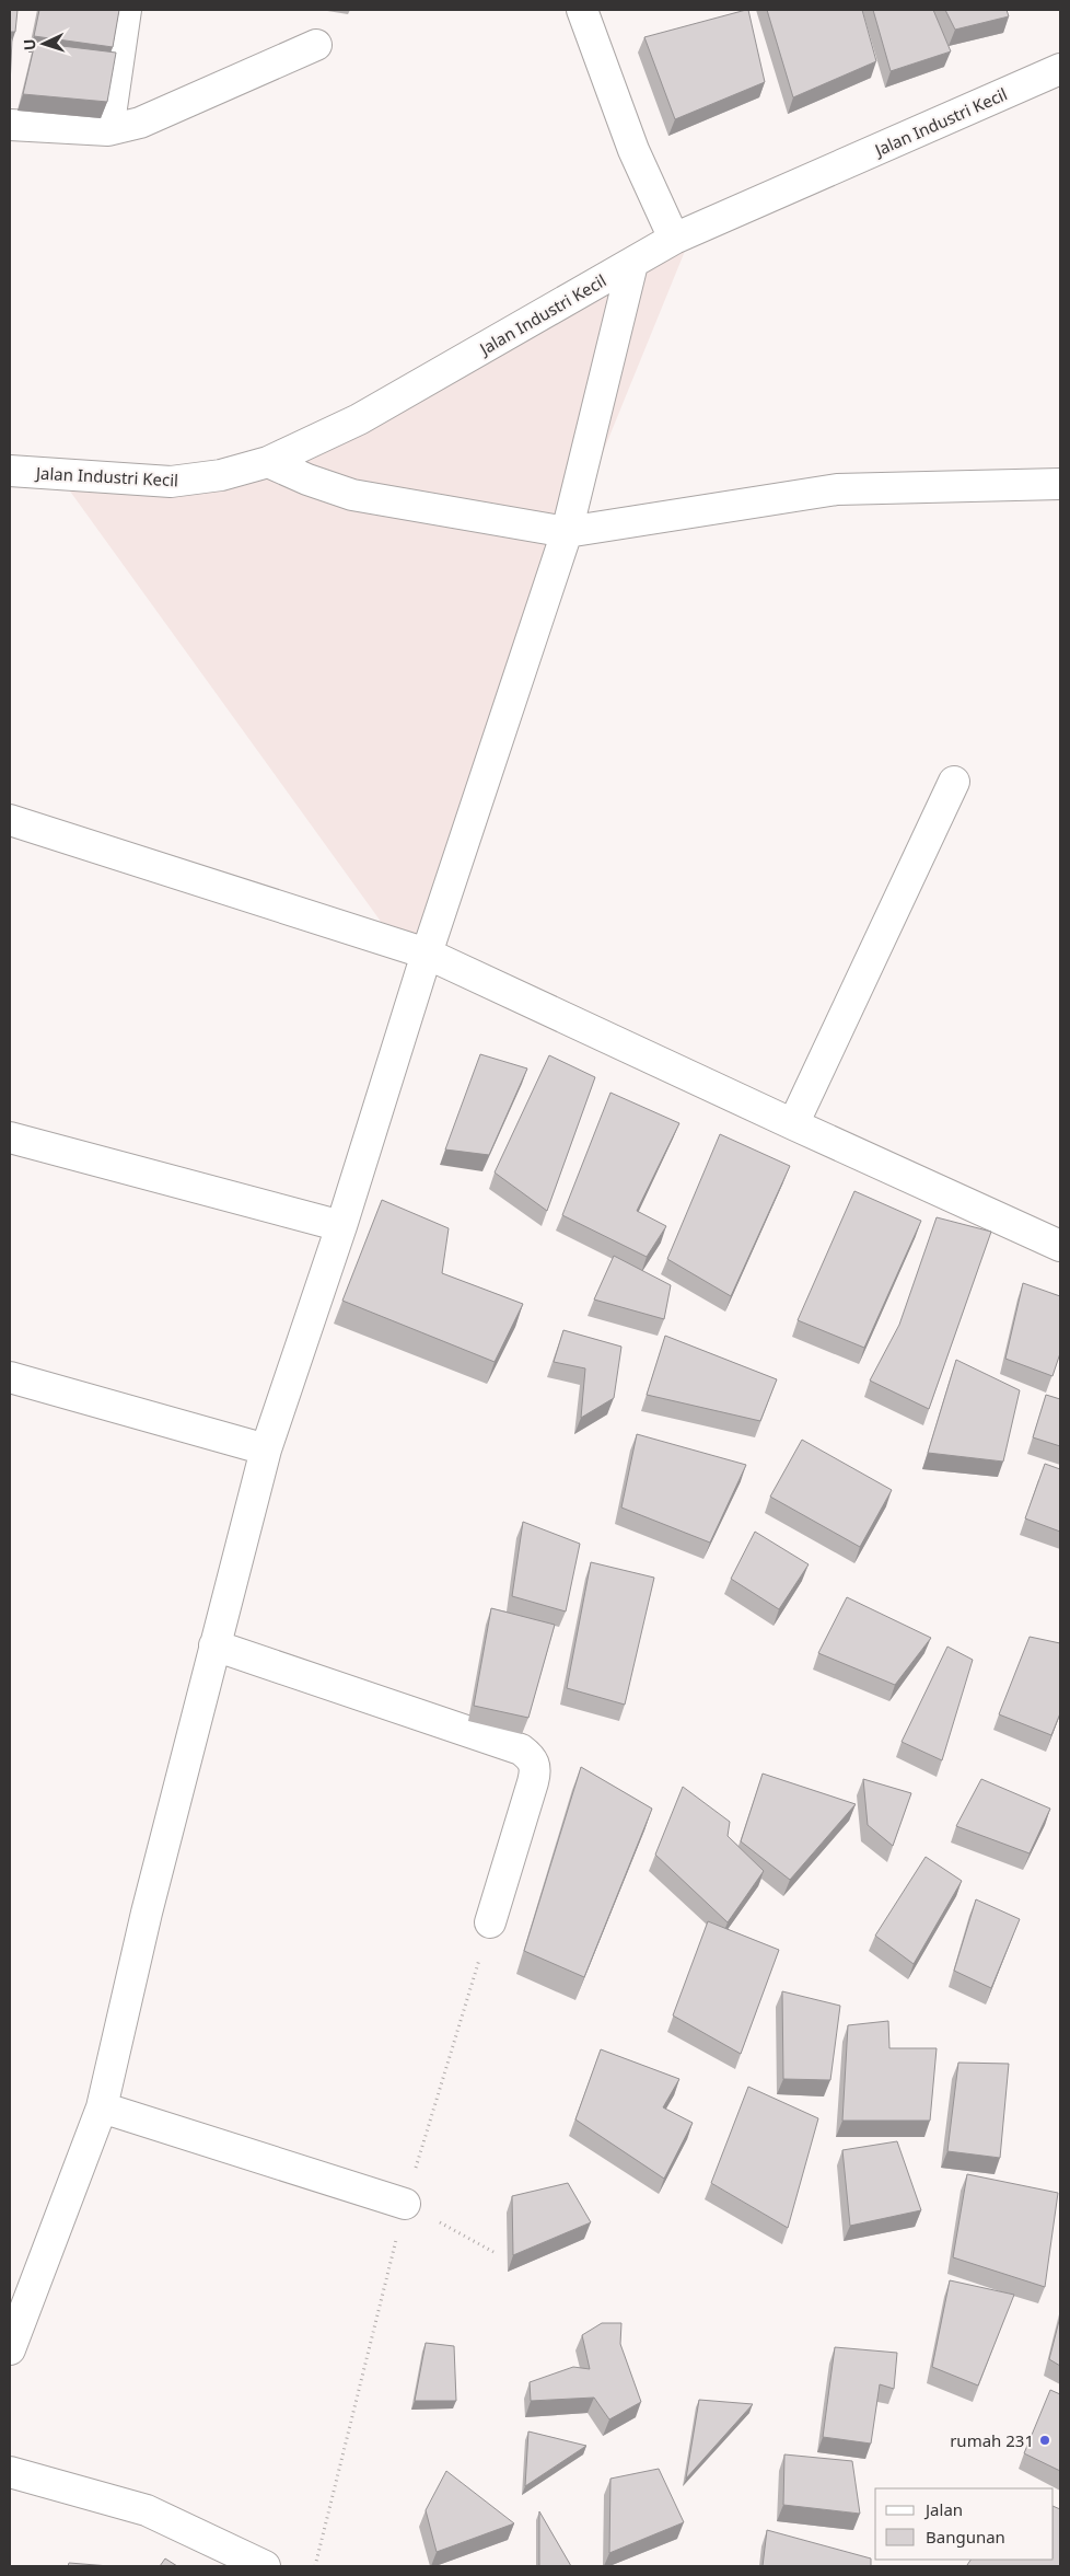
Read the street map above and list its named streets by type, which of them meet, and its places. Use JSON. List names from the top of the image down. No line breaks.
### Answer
{"streets":{"street":["Jalan Industri Kecil"]},"places":["rumah 231"],"legend":["Jalan","Bangunan"],"north":"left"}
